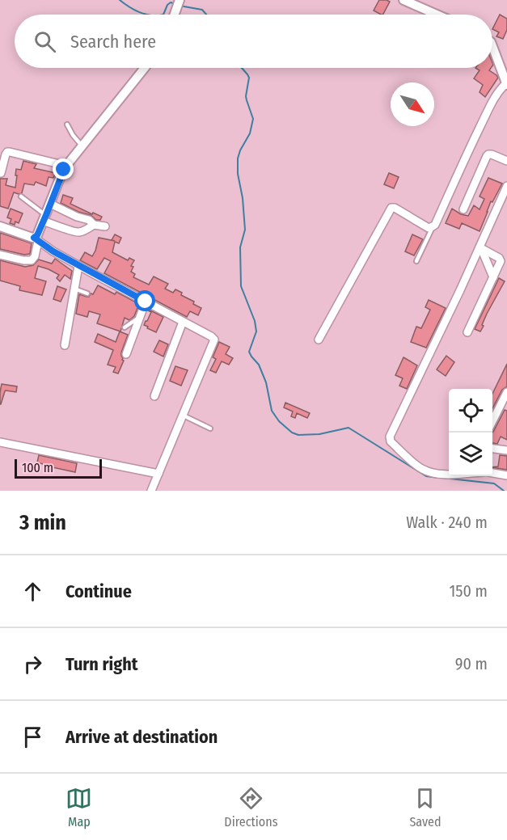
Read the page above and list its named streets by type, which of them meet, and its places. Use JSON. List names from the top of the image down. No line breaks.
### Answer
{"scale_bar":"100 m","north":"bottom right","page":{"search":"Search here","scale":"100 m","heading":["3 min","Walk · 240 m"],"list":[["Continue","150 m"],["Turn right","90 m"],"Arrive at destination"],"nav":["Map","Directions","Saved"]}}
